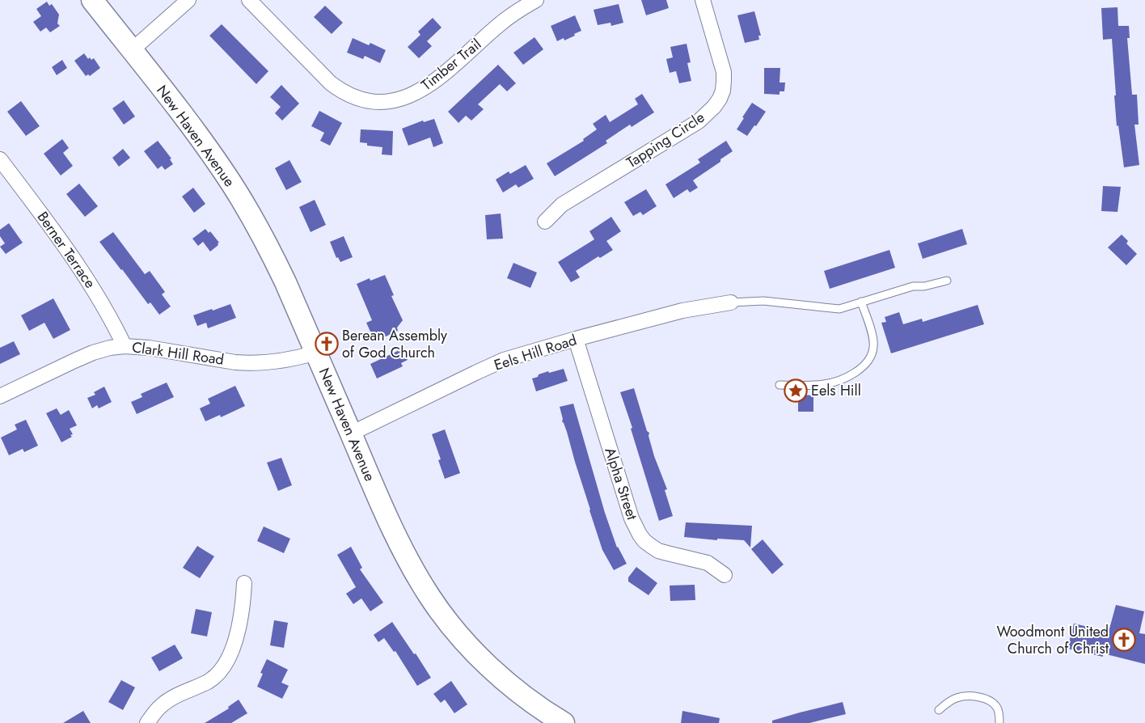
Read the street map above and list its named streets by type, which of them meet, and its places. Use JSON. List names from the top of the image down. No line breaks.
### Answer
{"streets":{"main road":["New Haven Avenue"],"street":["Timber Trail","Tapping Circle","Berner Terrace","Eels Hill Road","Clark Hill Road","Alpha Street"]},"crossings":[["New Haven Avenue","Eels Hill Road"],["New Haven Avenue","Clark Hill Road"],["Berner Terrace","Clark Hill Road"],["Eels Hill Road","Alpha Street"]],"places":{"church":["Berean Assembly of God Church","Woodmont United Church of Christ"],"place":["Eels Hill"]}}
